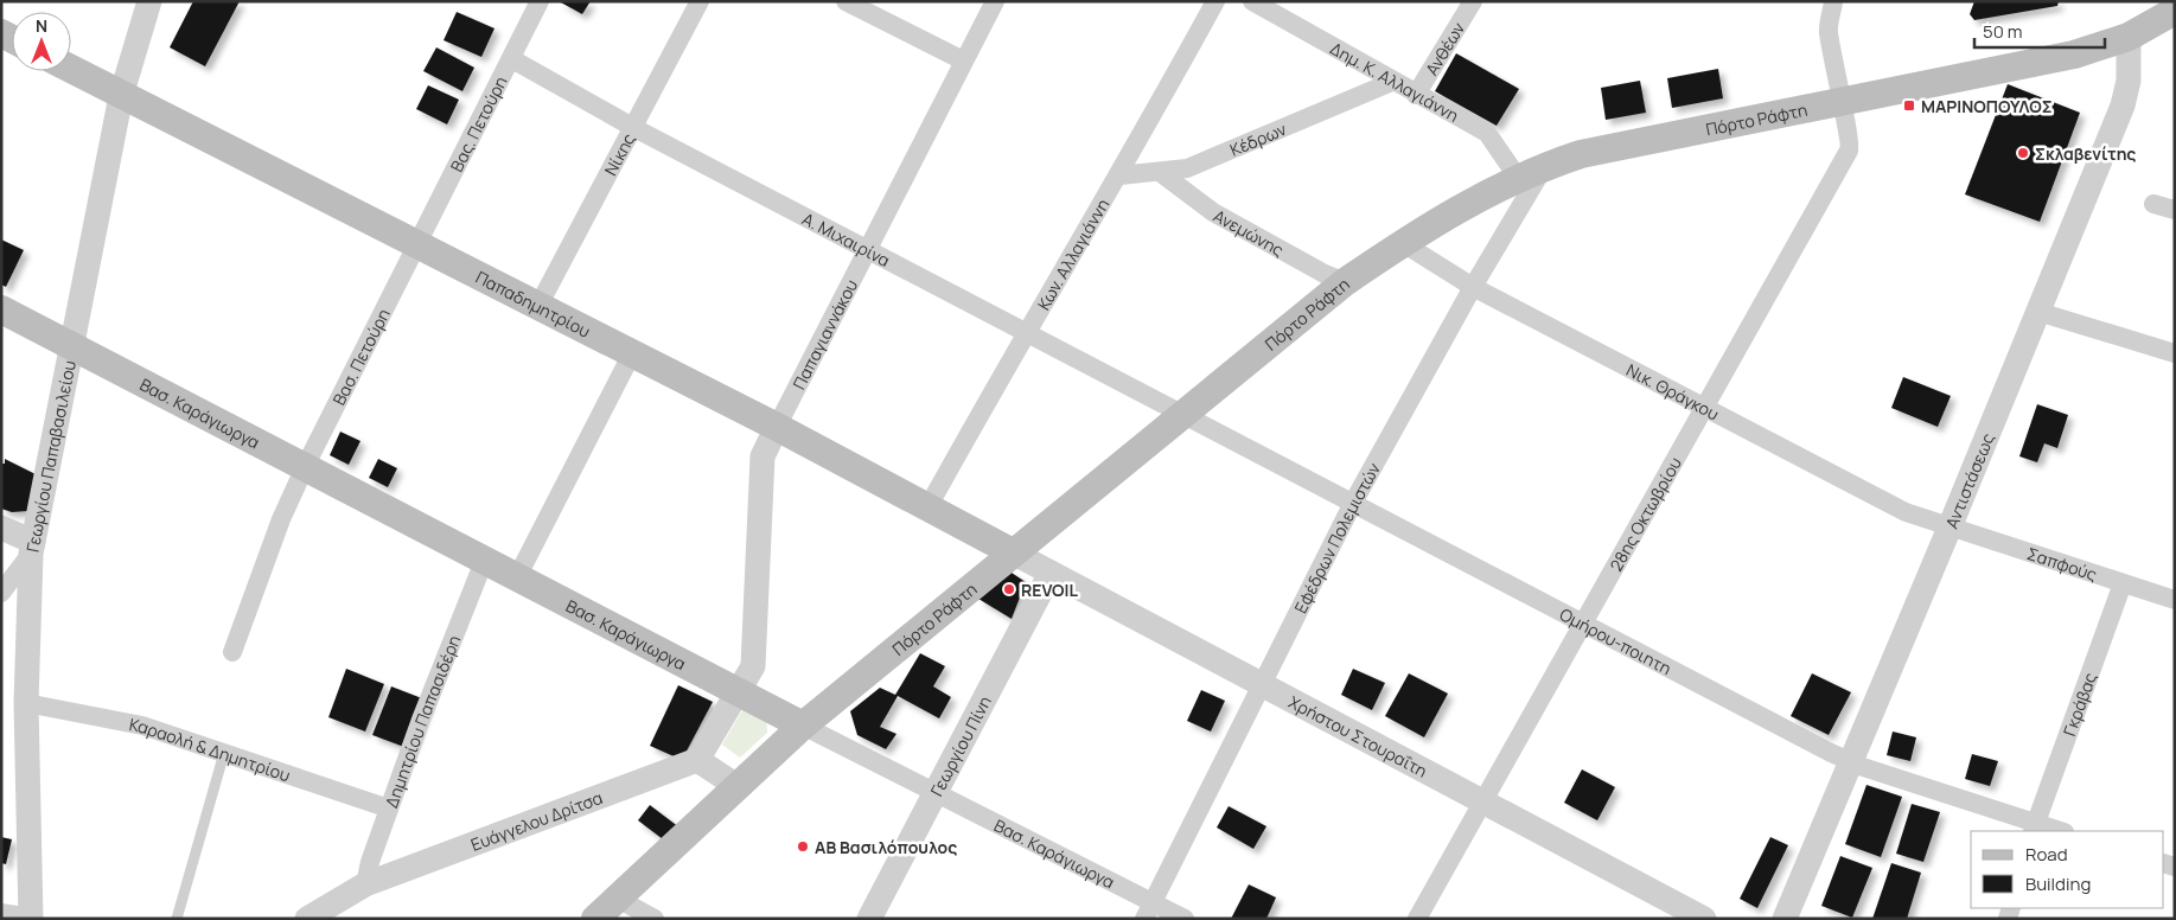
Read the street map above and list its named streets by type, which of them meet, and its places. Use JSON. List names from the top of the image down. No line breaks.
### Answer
{"streets":{"main road":["Πόρτο Ράφτη","Παπαδημητρίου","Βασ. Καράγιωργα"],"street":["Ανθέων","Δημ. Κ. Αλλαγιάννη","Βας. Πετούρη","Κέδρων","Νίκης","Ανεμώνης","Α. Μιχαιρίνα","Κων. Αλλαγιάννη","Παπαγιαννάκου","Βασ. Πετούρη","Νικ. Θράγκου","Γεωργίου Παπαβασιλείου","Αντιστάσεως","28ης Οκτωβρίου","Εφέδρων Πολεμιστών","Σαπφούς","Ομήρου-ποιητη","Γκράβας","Δημητρίου Παπασιδέρη","Χρήστου Στουραΐτη","Γεωργίου Πίνη","Καραολή & Δημητρίου","Ευάγγελου Δρίτσα"]},"crossings":[["Ανθέων","Δημ. Κ. Αλλαγιάννη"],["Δημ. Κ. Αλλαγιάννη","Πόρτο Ράφτη"],["Δημ. Κ. Αλλαγιάννη","Κέδρων"],["Πόρτο Ράφτη","Ανεμώνης"],["Πόρτο Ράφτη","Α. Μιχαιρίνα"],["Πόρτο Ράφτη","Παπαδημητρίου"],["Πόρτο Ράφτη","Νικ. Θράγκου"],["Πόρτο Ράφτη","Βασ. Καράγιωργα"],["Πόρτο Ράφτη","Αντιστάσεως"],["Πόρτο Ράφτη","28ης Οκτωβρίου"],["Πόρτο Ράφτη","Εφέδρων Πολεμιστών"],["Πόρτο Ράφτη","Ομήρου-ποιητη"],["Πόρτο Ράφτη","Χρήστου Στουραΐτη"],["Βας. Πετούρη","Α. Μιχαιρίνα"],["Βας. Πετούρη","Παπαδημητρίου"],["Βας. Πετούρη","Βασ. Πετούρη"],["Κέδρων","Ανεμώνης"],["Κέδρων","Κων. Αλλαγιάννη"],["Νίκης","Α. Μιχαιρίνα"],["Νίκης","Παπαδημητρίου"],["Α. Μιχαιρίνα","Κων. Αλλαγιάννη"],["Α. Μιχαιρίνα","Παπαγιαννάκου"],["Α. Μιχαιρίνα","Ομήρου-ποιητη"],["Κων. Αλλαγιάννη","Παπαδημητρίου"],["Παπαδημητρίου","Παπαγιαννάκου"],["Παπαδημητρίου","Βασ. Πετούρη"],["Παπαδημητρίου","Γεωργίου Παπαβασιλείου"],["Παπαδημητρίου","Χρήστου Στουραΐτη"],["Παπαγιαννάκου","Βασ. Καράγιωργα"],["Βασ. Πετούρη","Βασ. Καράγιωργα"],["Νικ. Θράγκου","Αντιστάσεως"],["Νικ. Θράγκου","28ης Οκτωβρίου"],["Νικ. Θράγκου","Εφέδρων Πολεμιστών"],["Νικ. Θράγκου","Σαπφούς"],["Βασ. Καράγιωργα","Γεωργίου Παπαβασιλείου"],["Βασ. Καράγιωργα","Εφέδρων Πολεμιστών"],["Βασ. Καράγιωργα","Δημητρίου Παπασιδέρη"],["Βασ. Καράγιωργα","Γεωργίου Πίνη"],["Γεωργίου Παπαβασιλείου","Καραολή & Δημητρίου"],["Αντιστάσεως","Σαπφούς"],["Αντιστάσεως","Ομήρου-ποιητη"],["28ης Οκτωβρίου","Ομήρου-ποιητη"],["28ης Οκτωβρίου","Χρήστου Στουραΐτη"],["Εφέδρων Πολεμιστών","Ομήρου-ποιητη"],["Εφέδρων Πολεμιστών","Χρήστου Στουραΐτη"],["Σαπφούς","Γκράβας"],["Ομήρου-ποιητη","Γκράβας"],["Δημητρίου Παπασιδέρη","Καραολή & Δημητρίου"],["Δημητρίου Παπασιδέρη","Ευάγγελου Δρίτσα"],["Χρήστου Στουραΐτη","Γεωργίου Πίνη"]],"places":{"transit":["ΜΑΡΙΝΟΠΟΥΛΟΣ"],"other":["Σκλαβενίτης","REVOIL","ΑΒ Βασιλόπουλος"]},"legend":["Road","Building"],"scale_bar":"50 m","north":"top"}
